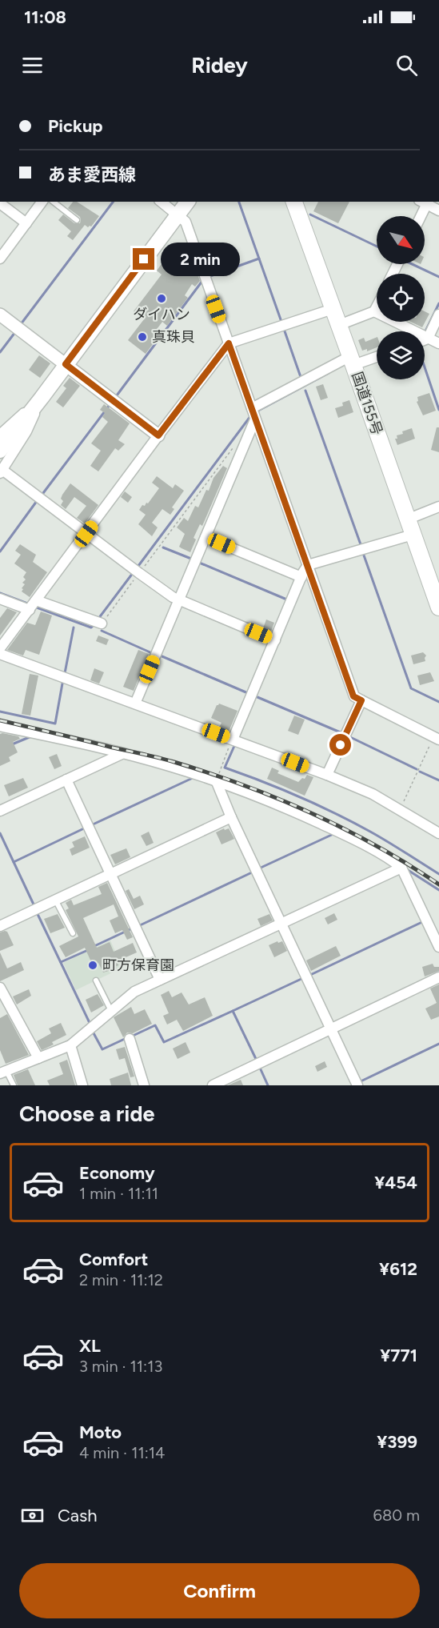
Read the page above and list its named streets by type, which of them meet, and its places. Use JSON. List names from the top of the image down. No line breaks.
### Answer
{"streets":{"highway":["国道155号"]},"places":["ダイハン","真珠貝","町方保育園"],"north":"bottom right","page":{"status":"11:08","header":"Ridey","banner":["Pickup","あま愛西線"],"bubble":"2 min","heading":"Choose a ride","list":[{"name":"Economy","note":"1 min · 11:11","value":"¥454"},{"name":"Comfort","note":"2 min · 11:12","value":"¥612"},{"name":"XL","note":"3 min · 11:13","value":"¥771"},{"name":"Moto","note":"4 min · 11:14","value":"¥399"}],"pay":["Cash","680 m"],"buttons":"Confirm"}}
